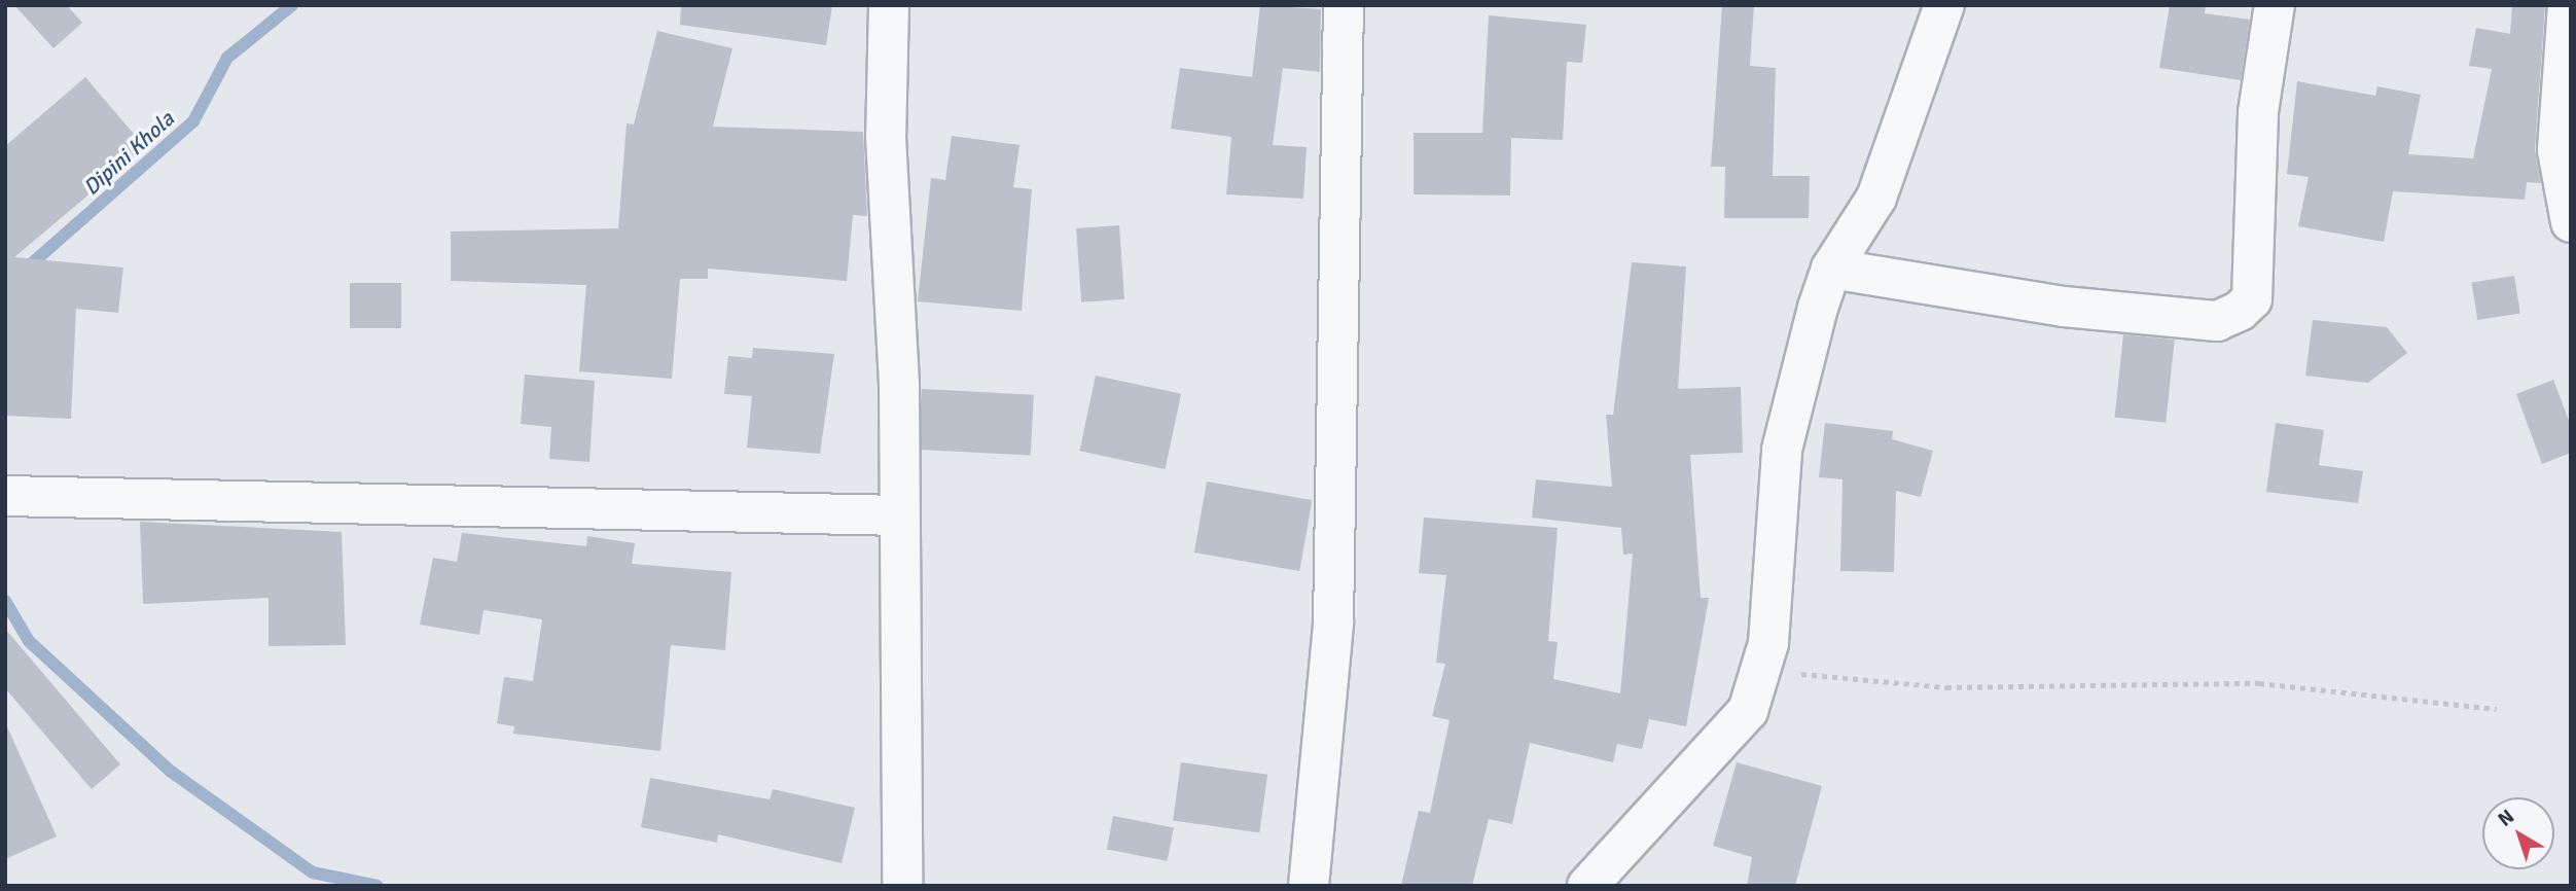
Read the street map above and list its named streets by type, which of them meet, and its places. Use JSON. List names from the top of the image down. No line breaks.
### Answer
{"water":["Dipini Khola"],"north":"top left"}
